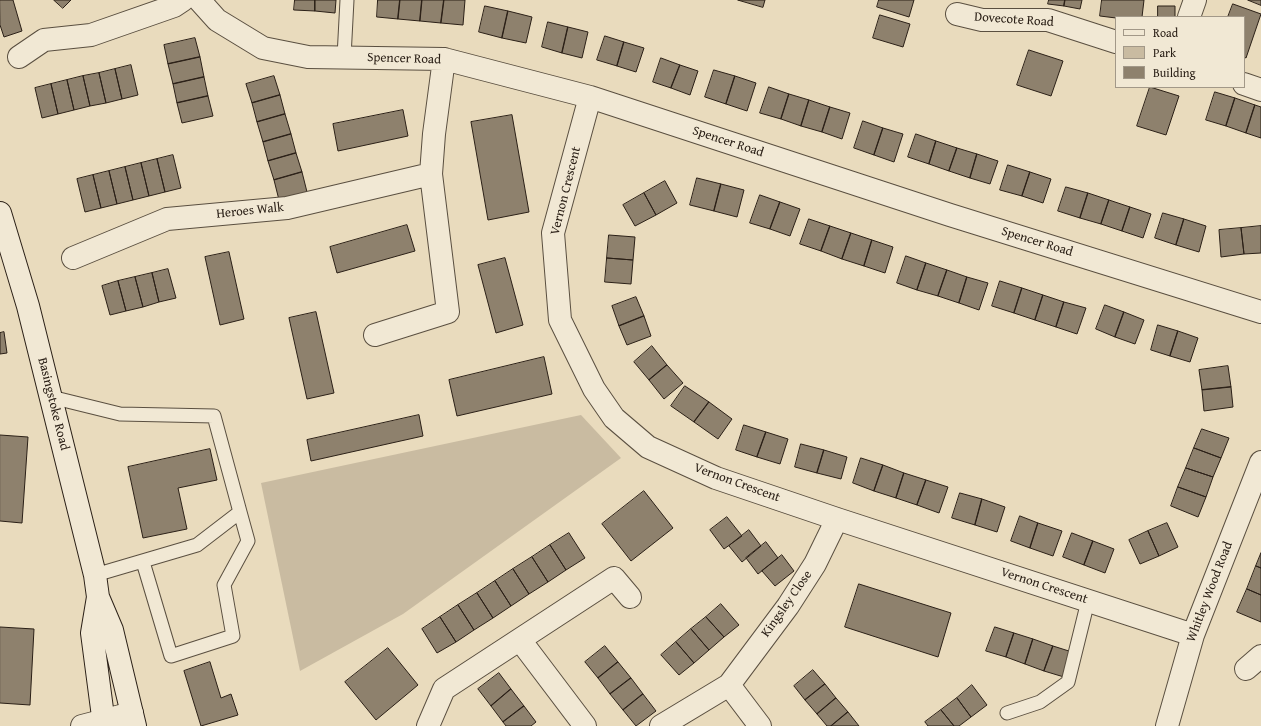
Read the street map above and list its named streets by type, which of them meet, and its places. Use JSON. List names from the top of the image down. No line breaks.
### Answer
{"streets":{"street":["Dovecote Road","Spencer Road","Vernon Crescent","Heroes Walk","Basingstoke Road","Whitley Wood Road","Kingsley Close"]},"crossings":[["Spencer Road","Vernon Crescent"],["Vernon Crescent","Whitley Wood Road"],["Vernon Crescent","Kingsley Close"]],"legend":["Road","Park","Building"]}
